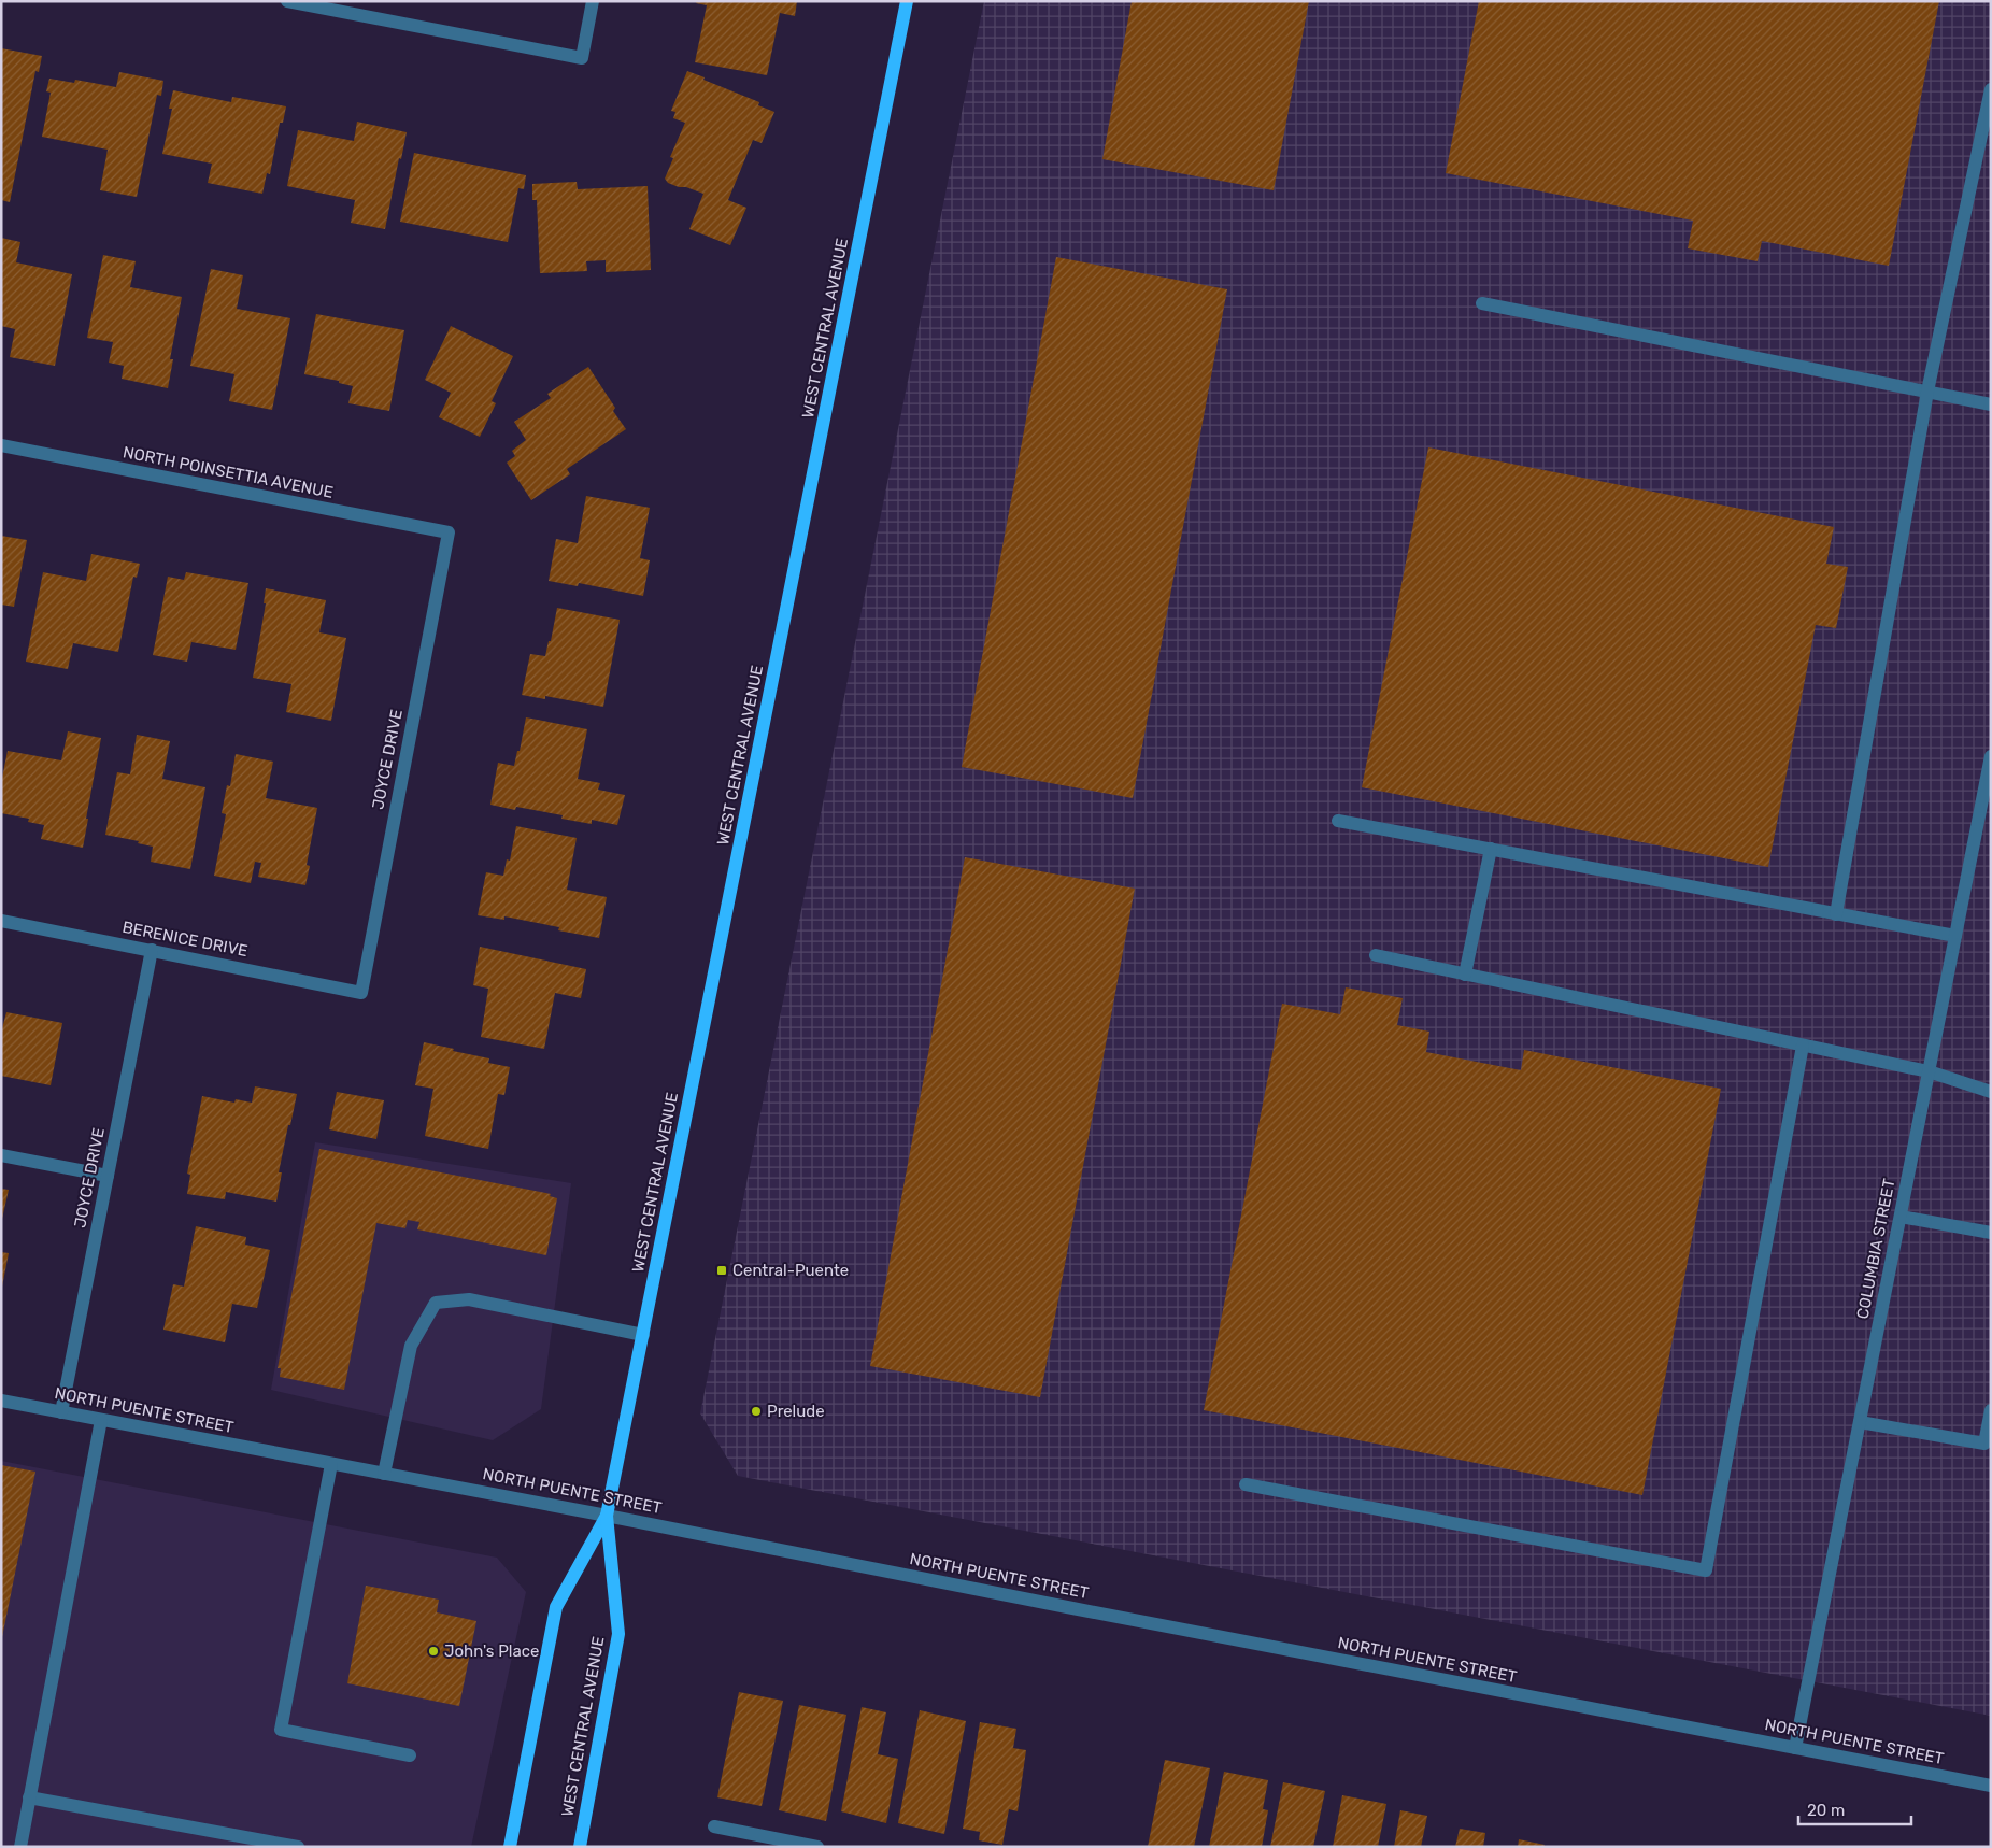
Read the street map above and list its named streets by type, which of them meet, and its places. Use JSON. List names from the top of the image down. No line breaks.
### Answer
{"streets":{"main road":["WEST CENTRAL AVENUE"],"street":["NORTH POINSETTIA AVENUE","JOYCE DRIVE","BERENICE DRIVE","COLUMBIA STREET","NORTH PUENTE STREET"]},"crossings":[["WEST CENTRAL AVENUE","NORTH PUENTE STREET"],["NORTH POINSETTIA AVENUE","JOYCE DRIVE"],["JOYCE DRIVE","BERENICE DRIVE"],["JOYCE DRIVE","NORTH PUENTE STREET"],["COLUMBIA STREET","NORTH PUENTE STREET"]],"places":{"transit":["Central-Puente"],"other":["Prelude","John's Place"]},"scale_bar":"20 m"}
